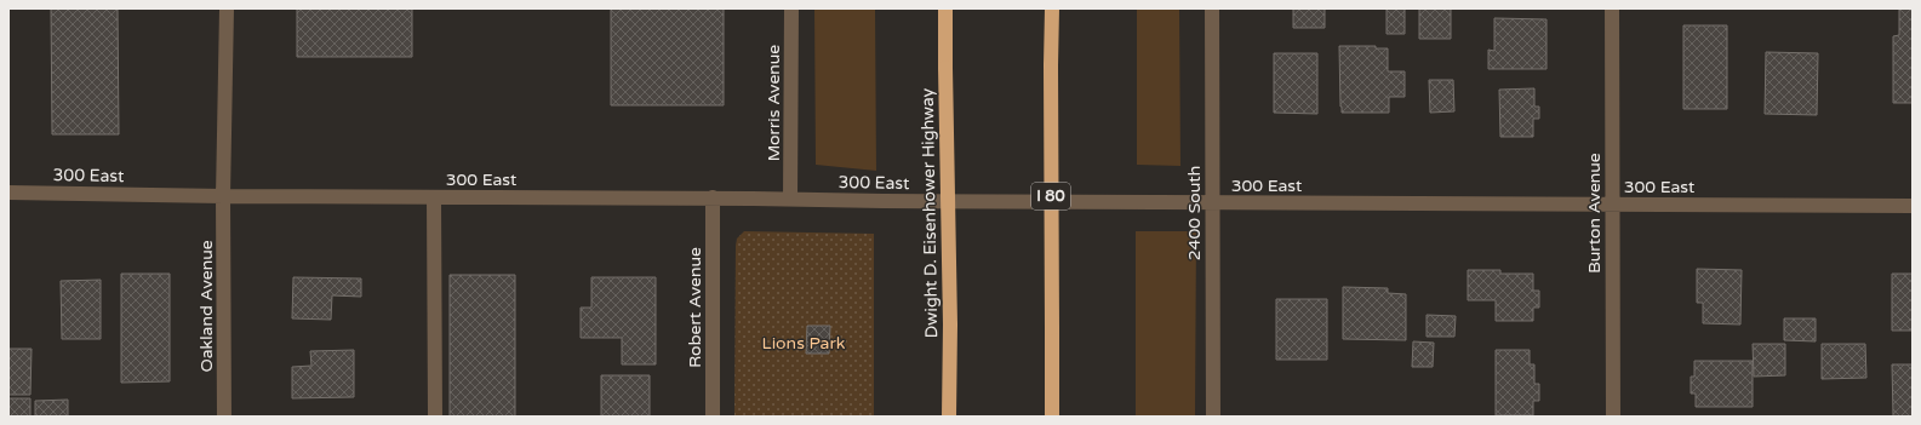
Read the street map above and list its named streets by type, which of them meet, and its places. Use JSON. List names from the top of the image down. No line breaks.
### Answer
{"streets":{"highway":["I 80","Dwight D. Eisenhower Highway"],"street":["Morris Avenue","300 East","2400 South","Burton Avenue","Oakland Avenue","Robert Avenue"]},"crossings":[["Morris Avenue","300 East"],["300 East","2400 South"],["300 East","Burton Avenue"],["300 East","Oakland Avenue"],["300 East","Robert Avenue"]],"parks":["Lions Park"]}
